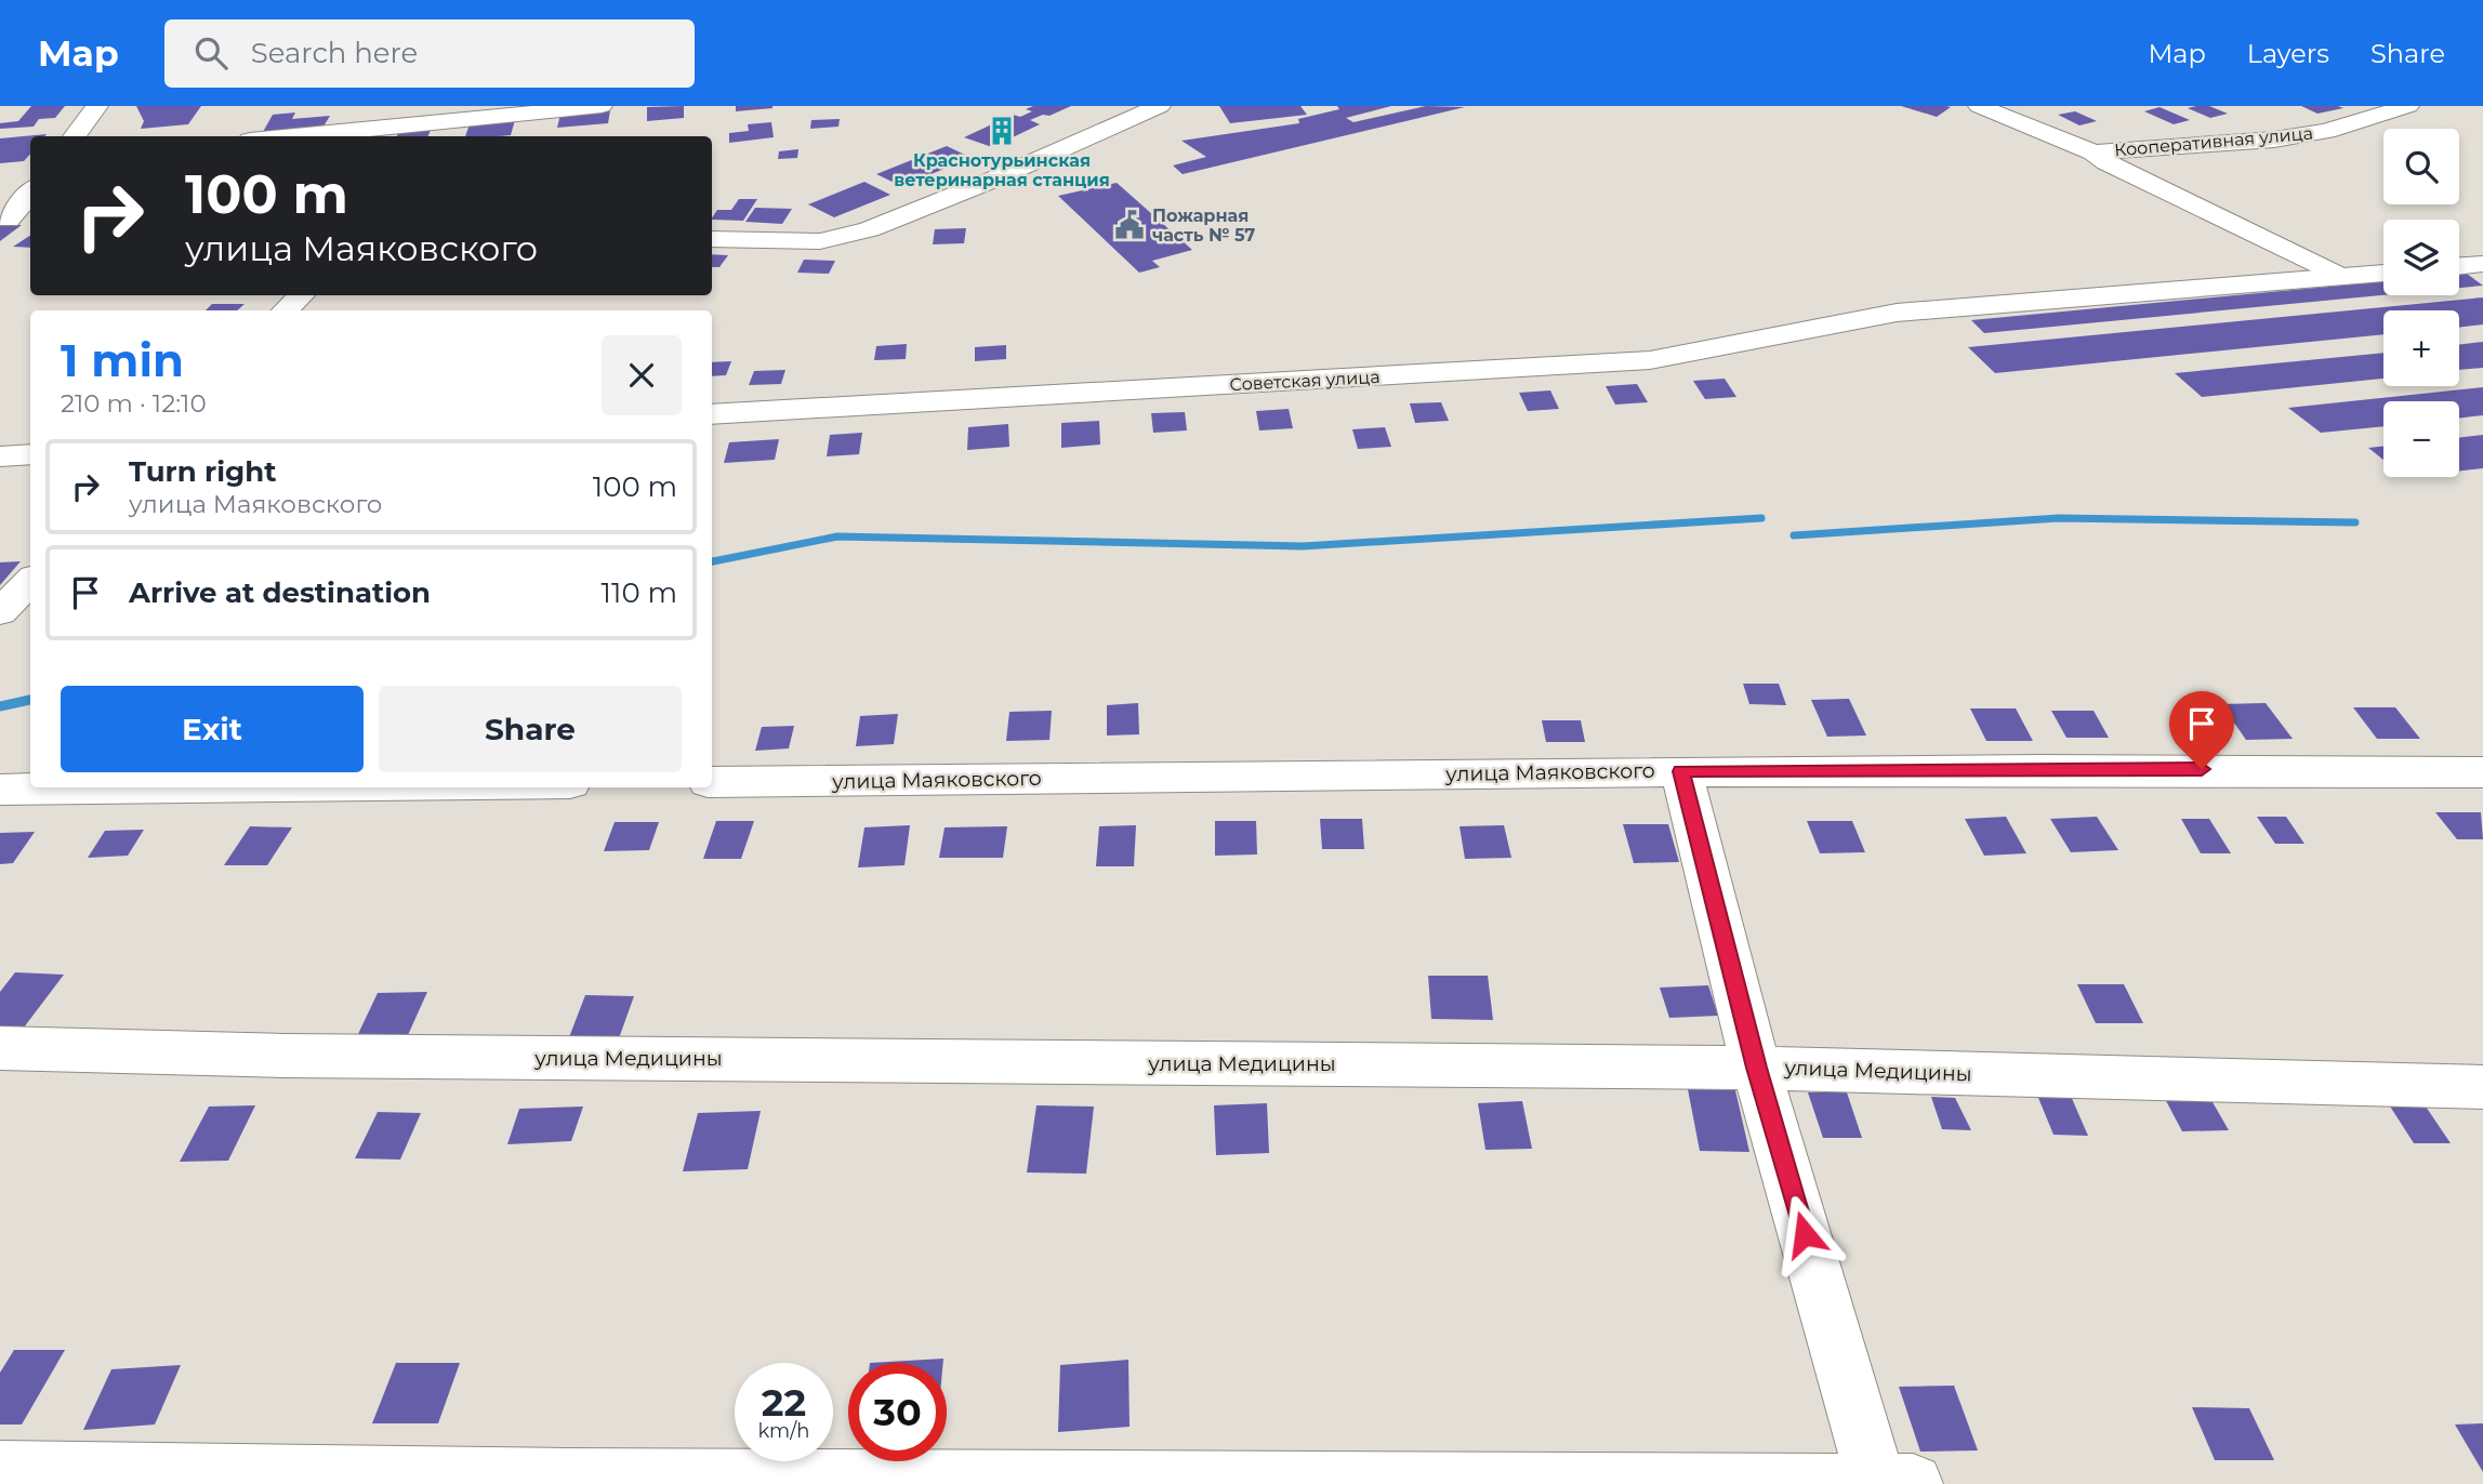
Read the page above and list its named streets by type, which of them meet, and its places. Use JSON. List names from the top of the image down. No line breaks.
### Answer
{"streets":{"street":["Кооперативная улица","Советская улица","улица Маяковского","улица Медицины"]},"places":{"building":["Краснотурьинская ветеринарная станция"],"public building":["Пожарная часть № 57"]},"page":{"header":"Map","search":"Search here","nav":["Map","Layers","Share"],"map_buttons":["+","−"],"turn":["100 m","улица Маяковского"],"heading":["1 min","210 m · 12:10"],"list":[{"name":"Turn right","note":"улица Маяковского","value":"100 m"},{"name":"Arrive at destination","value":"110 m"}],"buttons":["Exit","Share"],"speed":"22 km/h","limit":"30"}}
